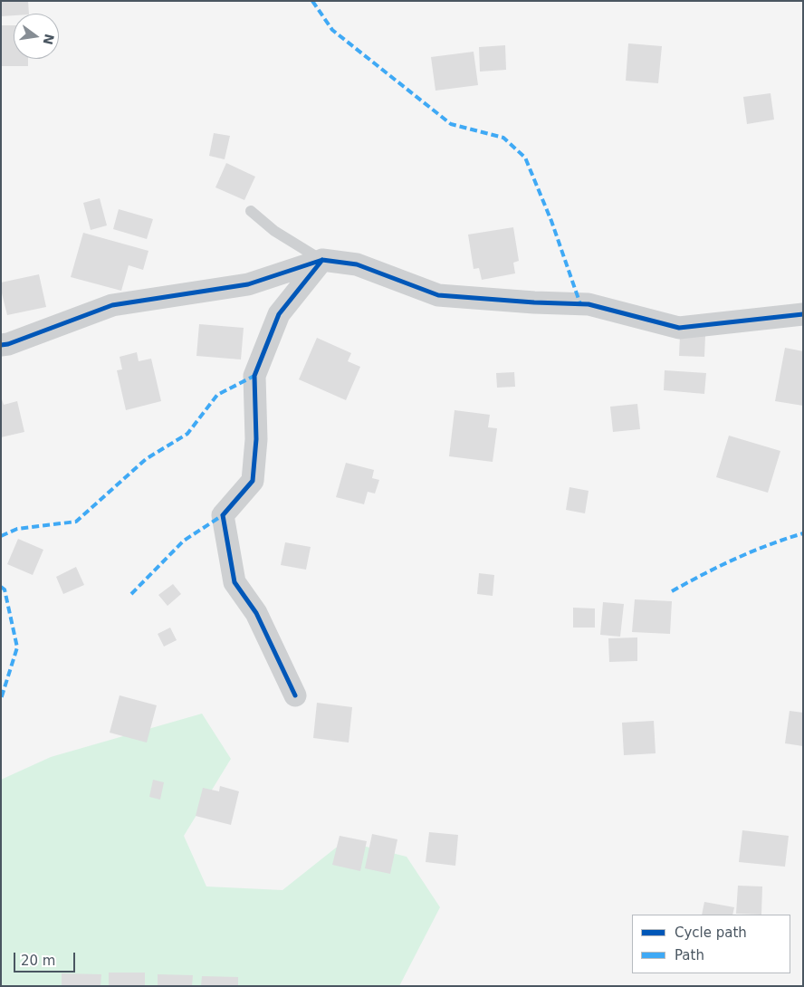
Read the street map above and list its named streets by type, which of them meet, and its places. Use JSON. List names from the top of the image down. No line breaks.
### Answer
{"legend":["Cycle path","Path"],"scale_bar":"20 m","north":"right"}
